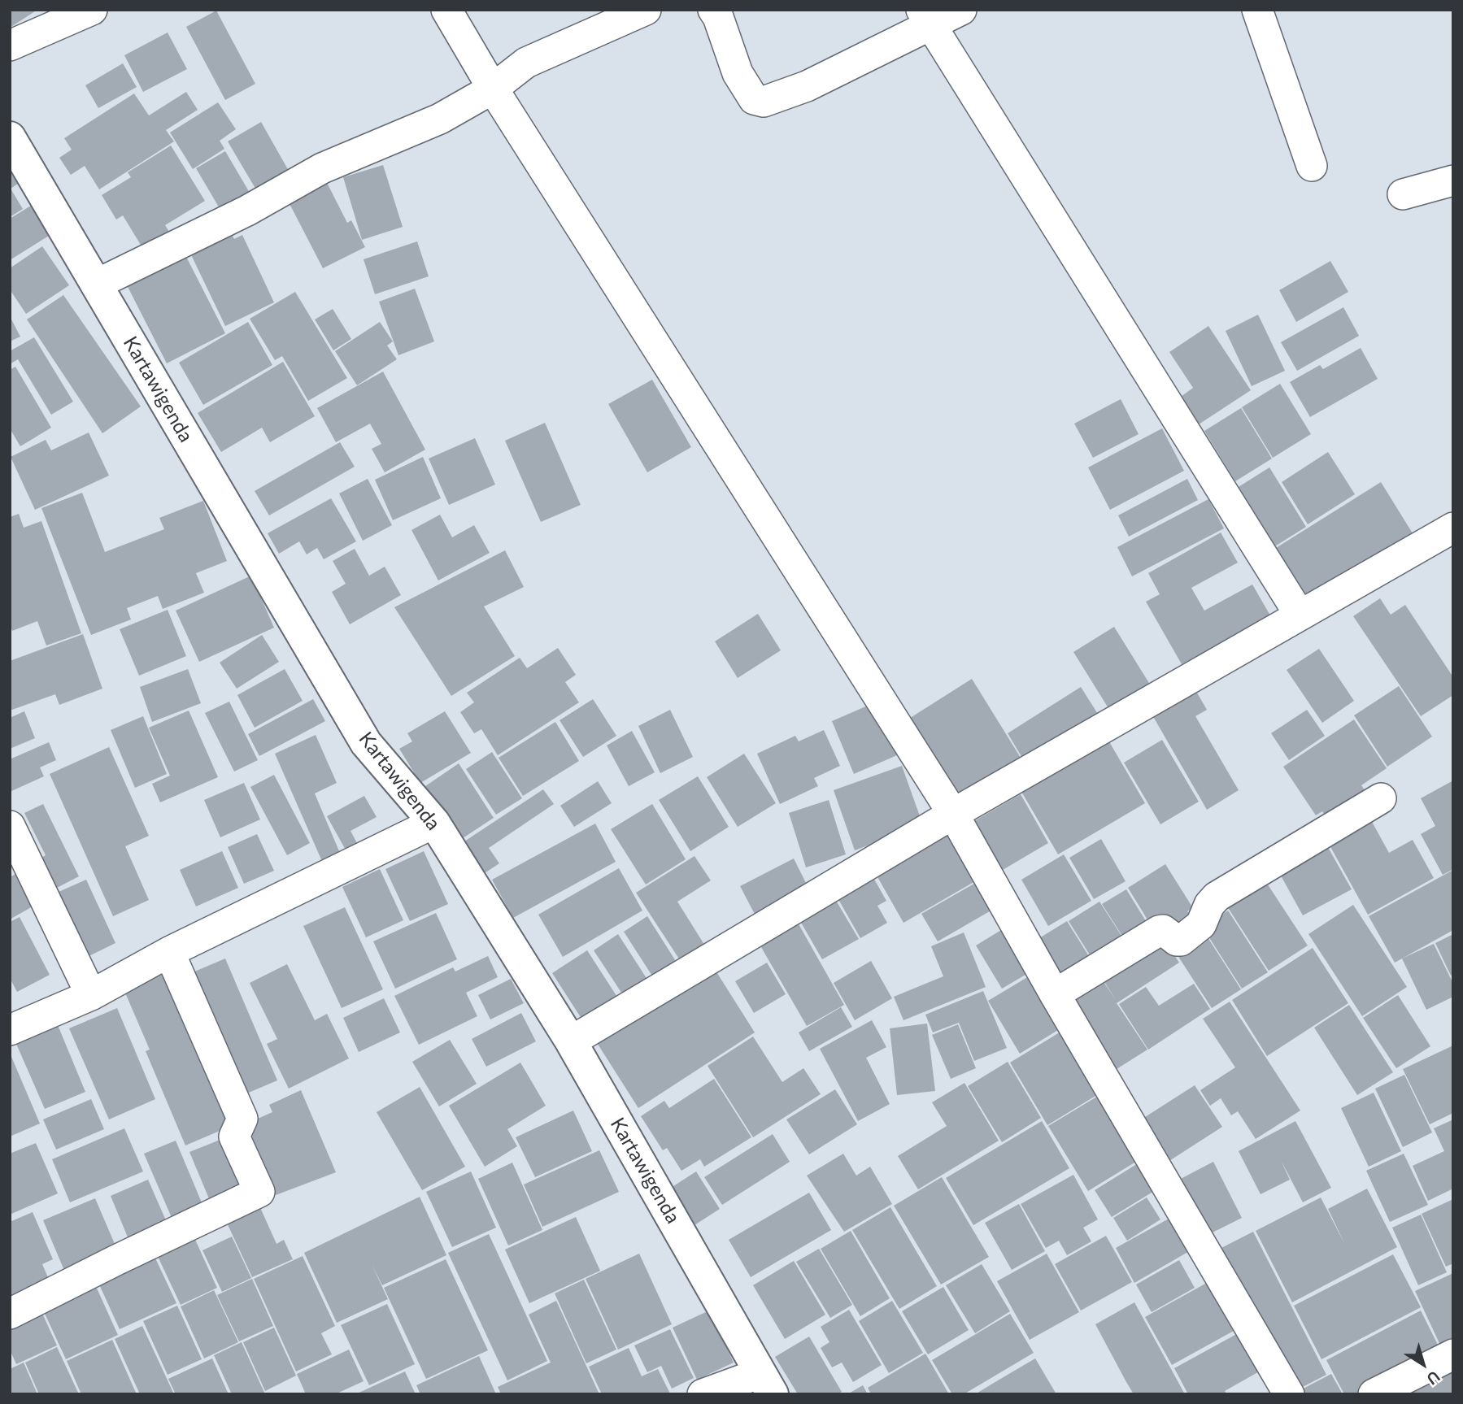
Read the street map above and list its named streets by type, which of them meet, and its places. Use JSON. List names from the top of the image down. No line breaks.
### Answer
{"streets":{"street":["Kartawigenda"]},"north":"bottom right"}
